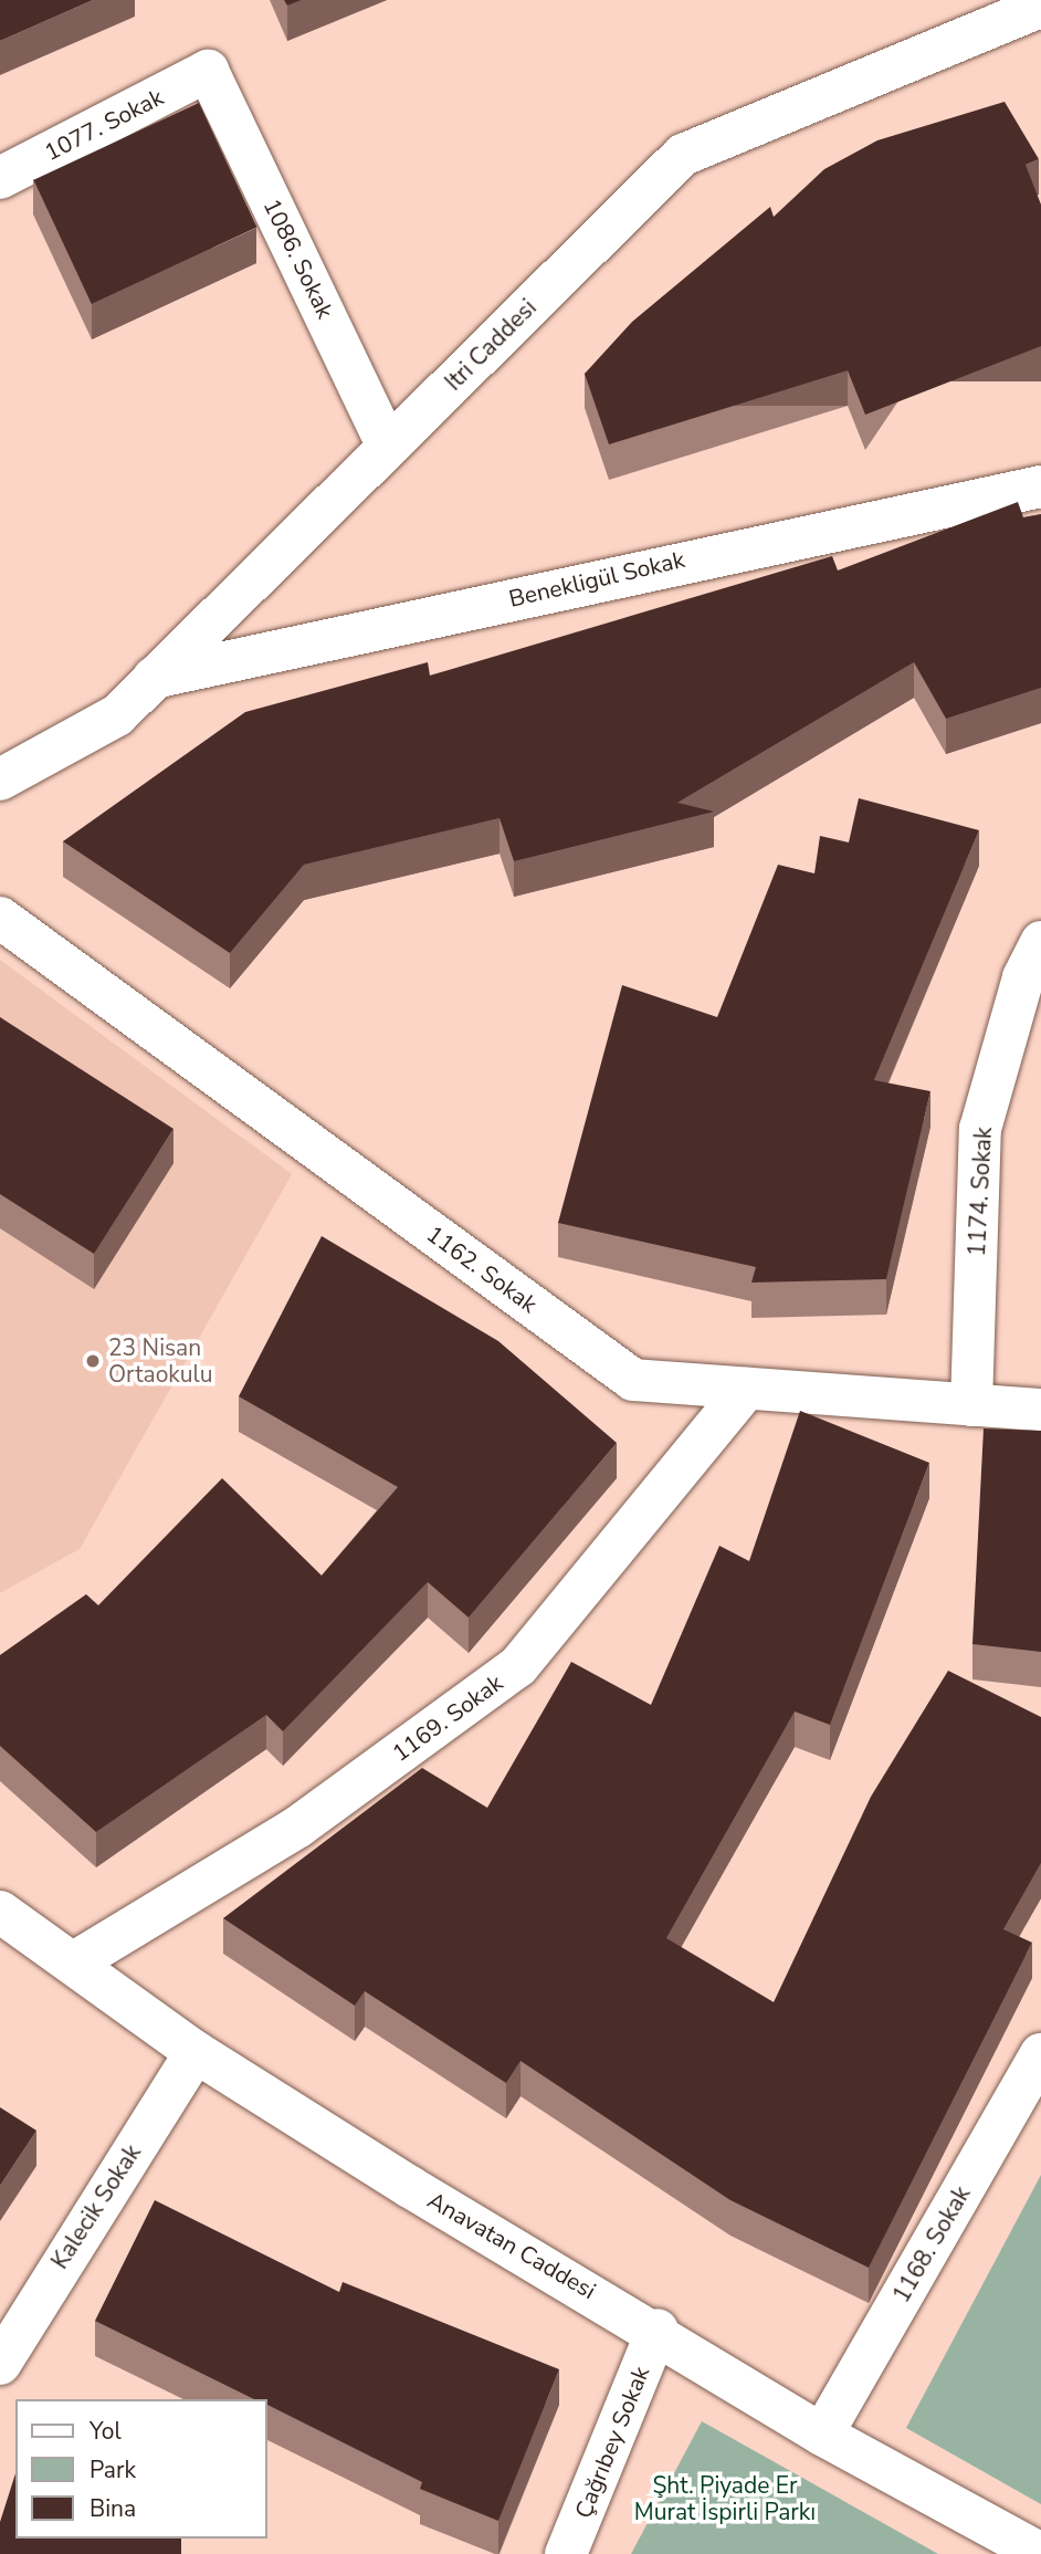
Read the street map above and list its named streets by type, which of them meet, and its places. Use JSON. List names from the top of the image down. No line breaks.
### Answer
{"streets":{"street":["1077. Sokak","1086. Sokak","Itri Caddesi","Benekligül Sokak","1174. Sokak","1162. Sokak","1169. Sokak","Kalecik Sokak","1168. Sokak","Anavatan Caddesi","Çağrıbey Sokak"]},"crossings":[["1077. Sokak","1086. Sokak"],["1086. Sokak","Itri Caddesi"],["Itri Caddesi","Benekligül Sokak"],["1174. Sokak","1162. Sokak"],["1162. Sokak","1169. Sokak"],["1169. Sokak","Anavatan Caddesi"],["Kalecik Sokak","Anavatan Caddesi"],["1168. Sokak","Anavatan Caddesi"],["Anavatan Caddesi","Çağrıbey Sokak"]],"parks":["Şht. Piyade Er Murat İspirli Parkı"],"places":["23 Nisan Ortaokulu"],"legend":["Yol","Park","Bina"]}
